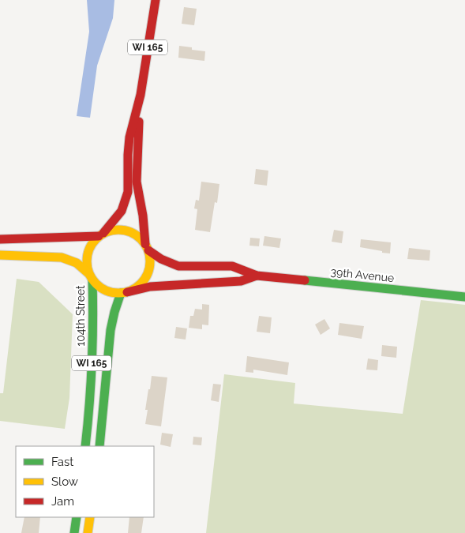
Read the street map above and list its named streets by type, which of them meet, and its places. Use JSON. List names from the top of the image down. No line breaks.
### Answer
{"streets":{"main road":["WI 165","39th Avenue","104th Street"]},"crossings":[["WI 165","39th Avenue"],["WI 165","104th Street"],["39th Avenue","104th Street"]],"legend":["Fast","Slow","Jam"]}
